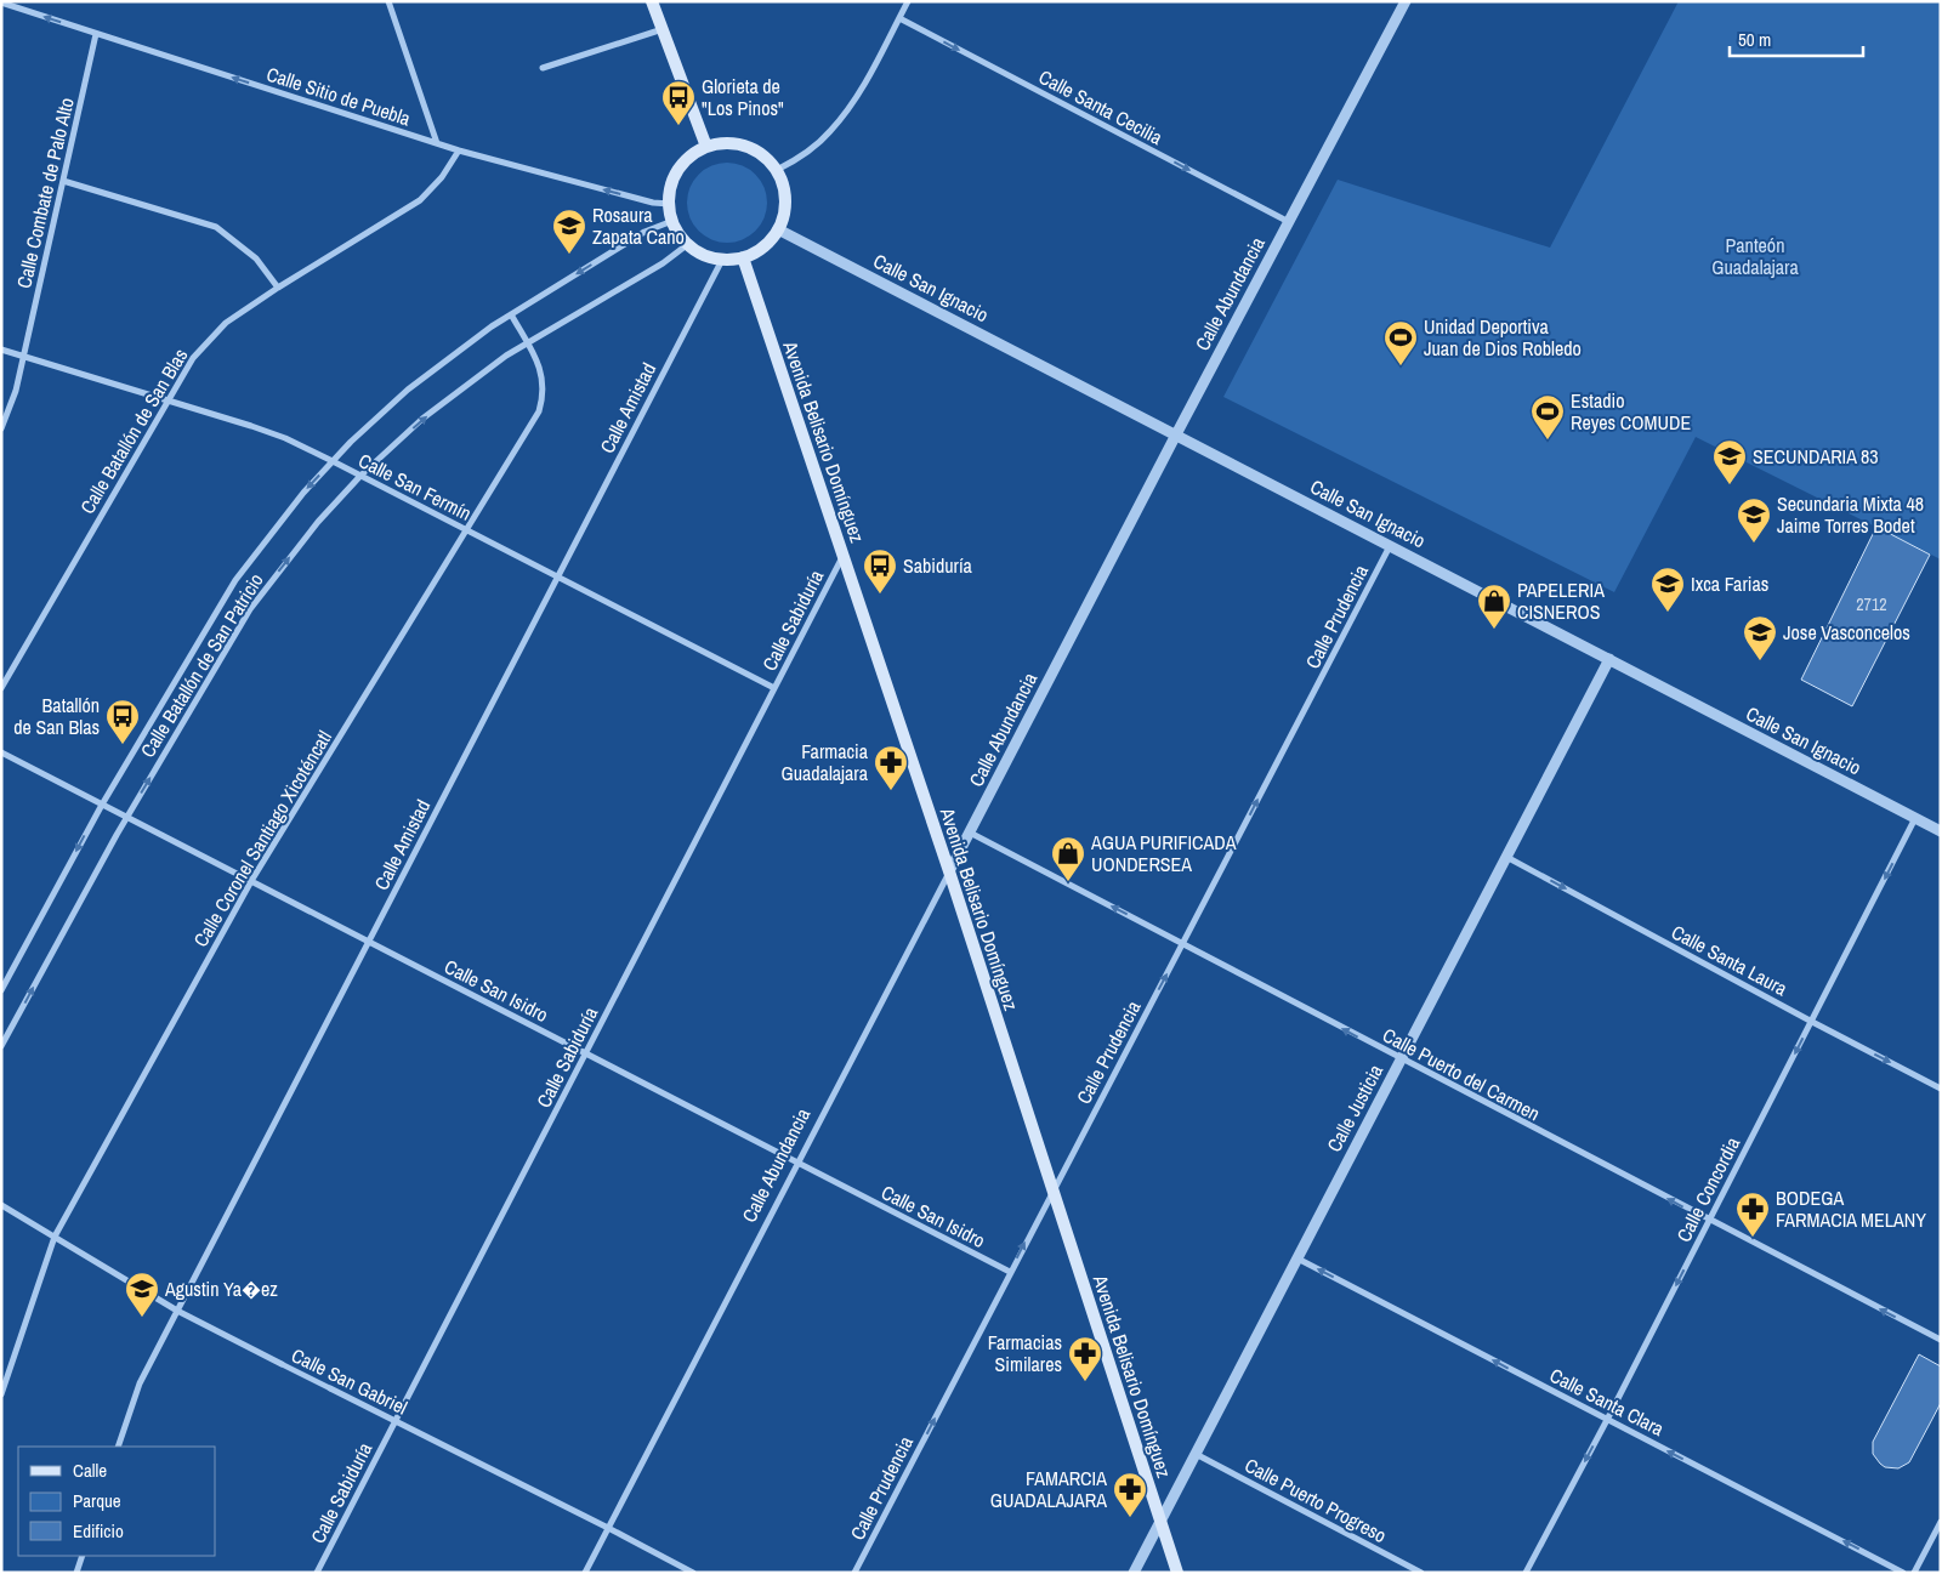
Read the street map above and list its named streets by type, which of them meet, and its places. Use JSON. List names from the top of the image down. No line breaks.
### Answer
{"streets":{"main road":["Avenida Belisario Domínguez"],"street":["Calle Sitio de Puebla","Calle Santa Cecilia","Calle Combate de Palo Alto","Calle San Ignacio","Calle Abundancia","Calle Amistad","Calle Batallón de San Blas","Calle San Fermín","Calle Prudencia","Calle Sabiduría","Calle Batallón de San Patricio","Calle Coronel Santiago Xicoténcatl","Calle Santa Laura","Calle San Isidro","Calle Puerto del Carmen","Calle Justicia","Calle Concordia","Calle San Gabriel","Calle Santa Clara","Calle Puerto Progreso"]},"crossings":[["Calle Sitio de Puebla","Calle Combate de Palo Alto"],["Calle Sitio de Puebla","Calle San Ignacio"],["Calle Sitio de Puebla","Calle Amistad"],["Calle Sitio de Puebla","Calle Batallón de San Blas"],["Calle Sitio de Puebla","Avenida Belisario Domínguez"],["Calle Sitio de Puebla","Calle Batallón de San Patricio"],["Calle Santa Cecilia","Calle Abundancia"],["Calle Combate de Palo Alto","Calle San Fermín"],["Calle San Ignacio","Calle Abundancia"],["Calle San Ignacio","Calle Amistad"],["Calle San Ignacio","Avenida Belisario Domínguez"],["Calle San Ignacio","Calle Prudencia"],["Calle San Ignacio","Calle Batallón de San Patricio"],["Calle San Ignacio","Calle Justicia"],["Calle San Ignacio","Calle Concordia"],["Calle Abundancia","Avenida Belisario Domínguez"],["Calle Abundancia","Calle San Isidro"],["Calle Abundancia","Calle Puerto del Carmen"],["Calle Abundancia","Calle San Gabriel"],["Calle Amistad","Avenida Belisario Domínguez"],["Calle Amistad","Calle San Fermín"],["Calle Amistad","Calle Batallón de San Patricio"],["Calle Amistad","Calle San Isidro"],["Calle Amistad","Calle San Gabriel"],["Calle Batallón de San Blas","Calle San Fermín"],["Avenida Belisario Domínguez","Calle Prudencia"],["Avenida Belisario Domínguez","Calle Sabiduría"],["Avenida Belisario Domínguez","Calle Batallón de San Patricio"],["Avenida Belisario Domínguez","Calle Justicia"],["Calle San Fermín","Calle Sabiduría"],["Calle San Fermín","Calle Batallón de San Patricio"],["Calle San Fermín","Calle Coronel Santiago Xicoténcatl"],["Calle Prudencia","Calle San Isidro"],["Calle Prudencia","Calle Puerto del Carmen"],["Calle Sabiduría","Calle San Isidro"],["Calle Sabiduría","Calle San Gabriel"],["Calle Batallón de San Patricio","Calle Coronel Santiago Xicoténcatl"],["Calle Batallón de San Patricio","Calle San Isidro"],["Calle Coronel Santiago Xicoténcatl","Calle San Isidro"],["Calle Coronel Santiago Xicoténcatl","Calle San Gabriel"],["Calle Santa Laura","Calle Justicia"],["Calle Santa Laura","Calle Concordia"],["Calle Puerto del Carmen","Calle Justicia"],["Calle Puerto del Carmen","Calle Concordia"],["Calle Justicia","Calle Santa Clara"],["Calle Justicia","Calle Puerto Progreso"],["Calle Concordia","Calle Santa Clara"]],"one_way":["Calle Sitio de Puebla","Calle Santa Cecilia","Calle Prudencia","Calle Santa Laura","Calle Puerto del Carmen","Calle Concordia","Calle Santa Clara"],"parks":["Panteón Guadalajara"],"places":{"bus stop":["Glorieta de \"Los Pinos\"","Sabiduría","Batallón de San Blas"],"school or university":["Rosaura Zapata Cano","SECUNDARIA 83","Secundaria Mixta 48 Jaime Torres Bodet","Ixca Farias","Jose Vasconcelos","Agustin Ya�ez"],"sports":["Unidad Deportiva Juan de Dios Robledo","Estadio Reyes COMUDE"],"shop":["PAPELERIA CISNEROS","AGUA PURIFICADA UONDERSEA"],"pharmacy":["Farmacia Guadalajara","BODEGA FARMACIA MELANY","Farmacias Similares","FAMARCIA GUADALAJARA"]},"house_numbers":["2712"],"legend":["Calle","Parque","Edificio"],"scale_bar":"50 m"}
